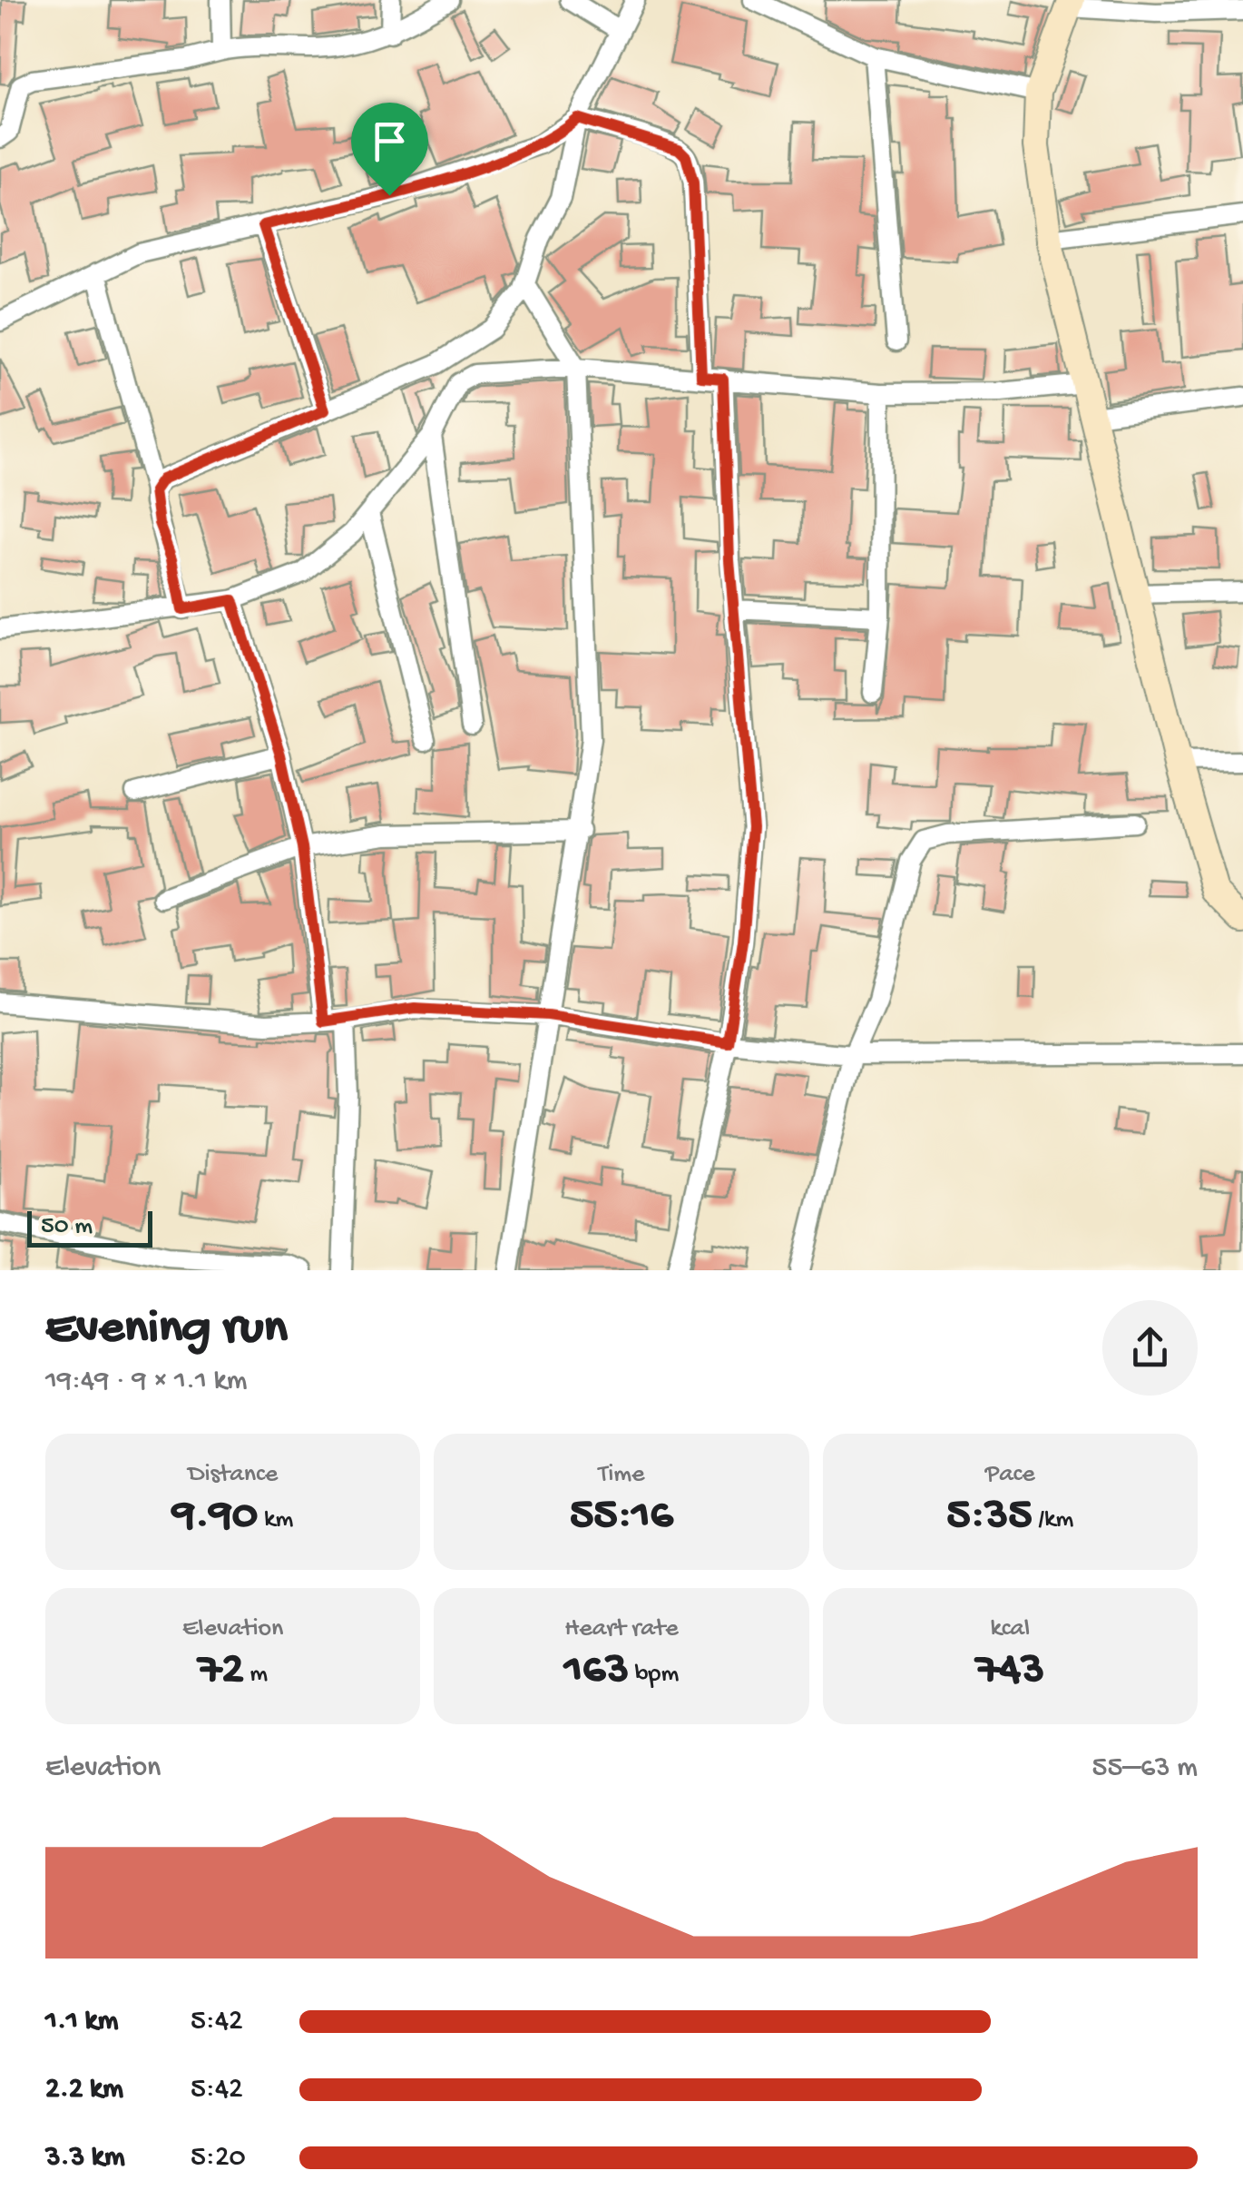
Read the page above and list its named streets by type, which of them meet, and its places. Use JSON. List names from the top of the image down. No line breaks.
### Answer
{"scale_bar":"50 m","page":{"scale":"50 m","heading":["Evening run","19:49 · 9 × 1.1 km"],"stats":[["Distance","9.90 km"],["Time","55:16"],["Pace","5:35 /km"],["Elevation","72 m"],["Heart rate","163 bpm"],["kcal","743"]],"chart":["Elevation","55–63 m"],"list":[{"name":"1.1 km","note":"5:42"},{"name":"2.2 km","note":"5:42"},{"name":"3.3 km","note":"5:20"}]}}
